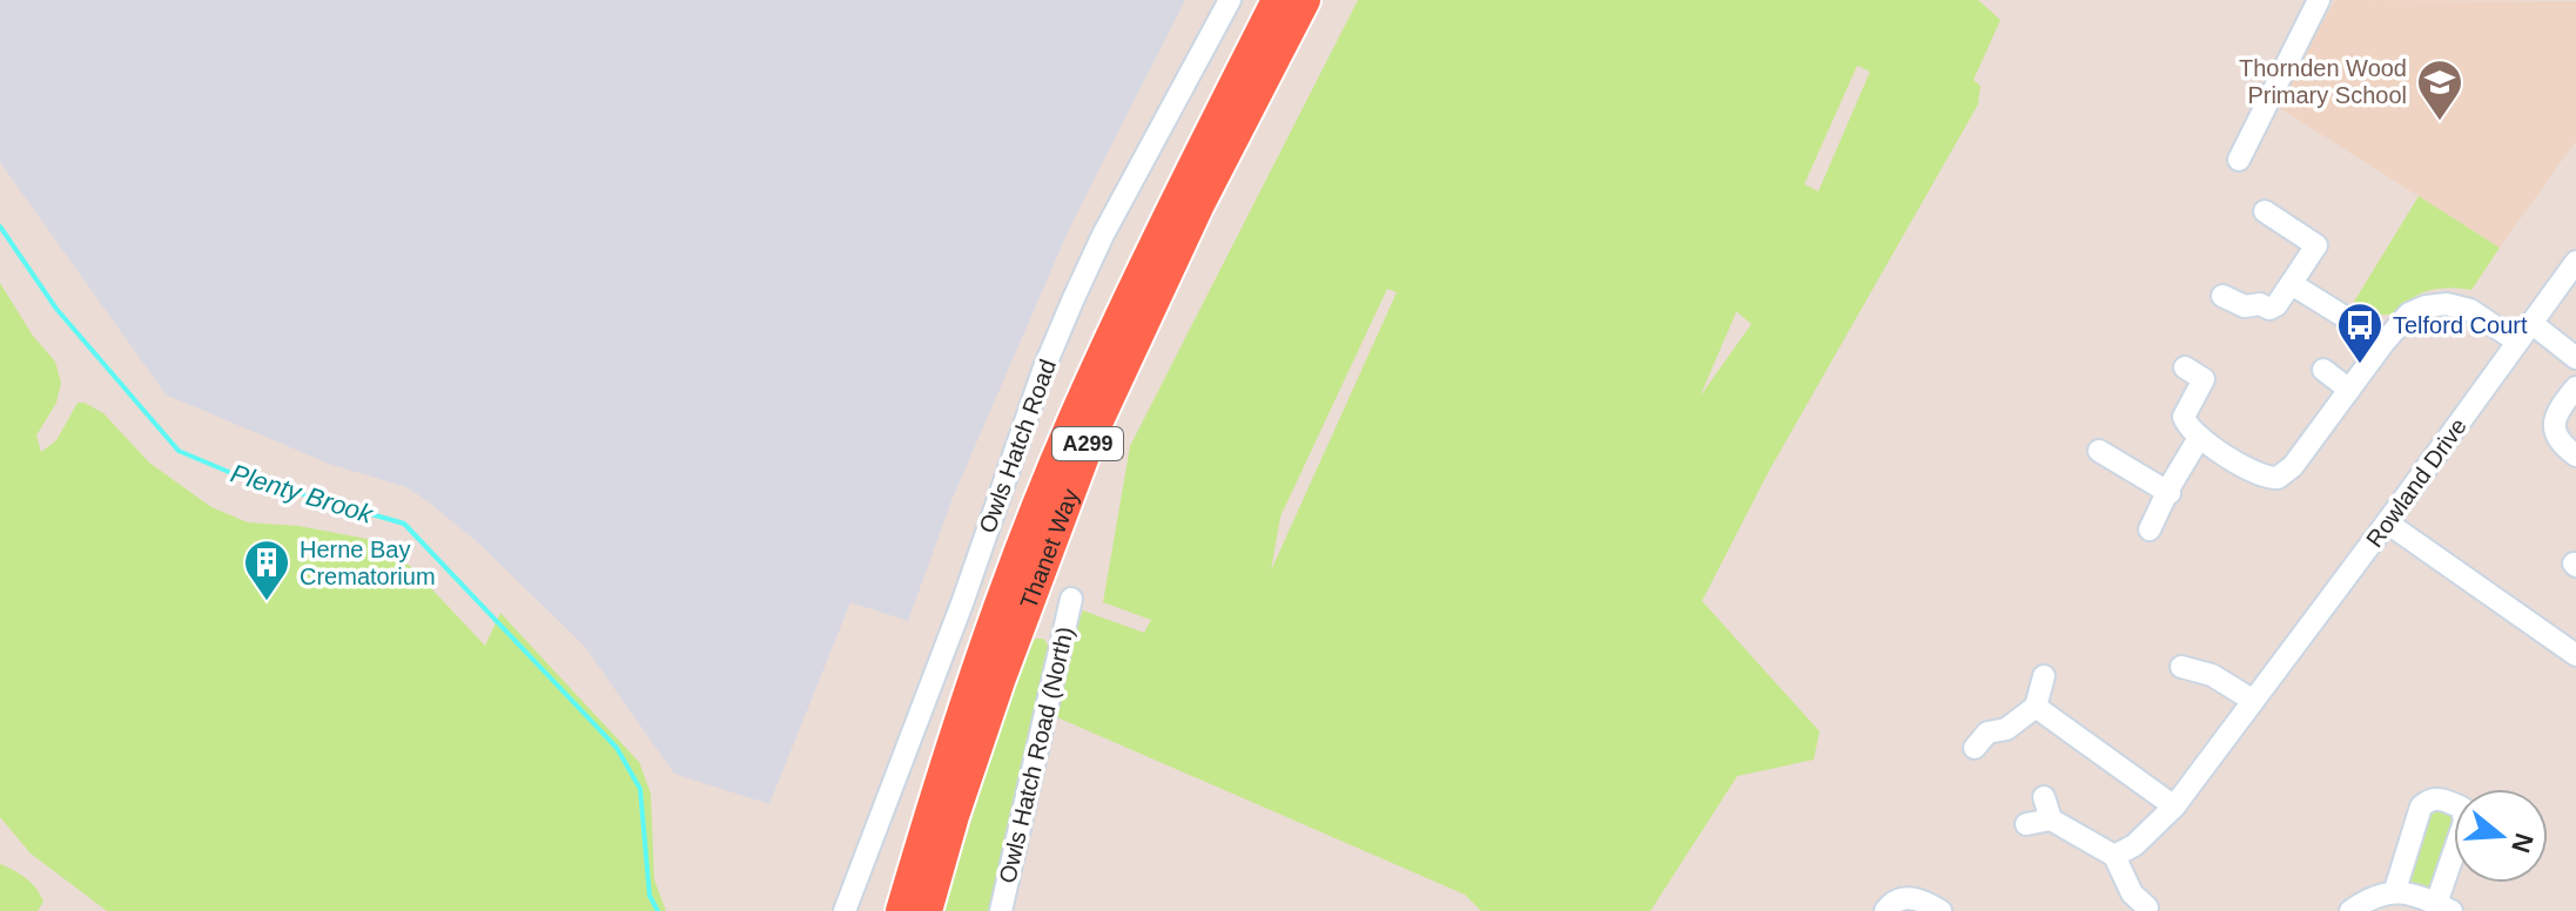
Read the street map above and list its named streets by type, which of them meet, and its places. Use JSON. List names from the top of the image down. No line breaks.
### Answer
{"streets":{"highway":["A299","Thanet Way"],"street":["Owls Hatch Road","Rowland Drive","Owls Hatch Road (North)"]},"water":["Plenty Brook"],"places":{"school or university":["Thornden Wood Primary School"],"bus stop":["Telford Court"],"building":["Herne Bay Crematorium"]},"north":"right"}
